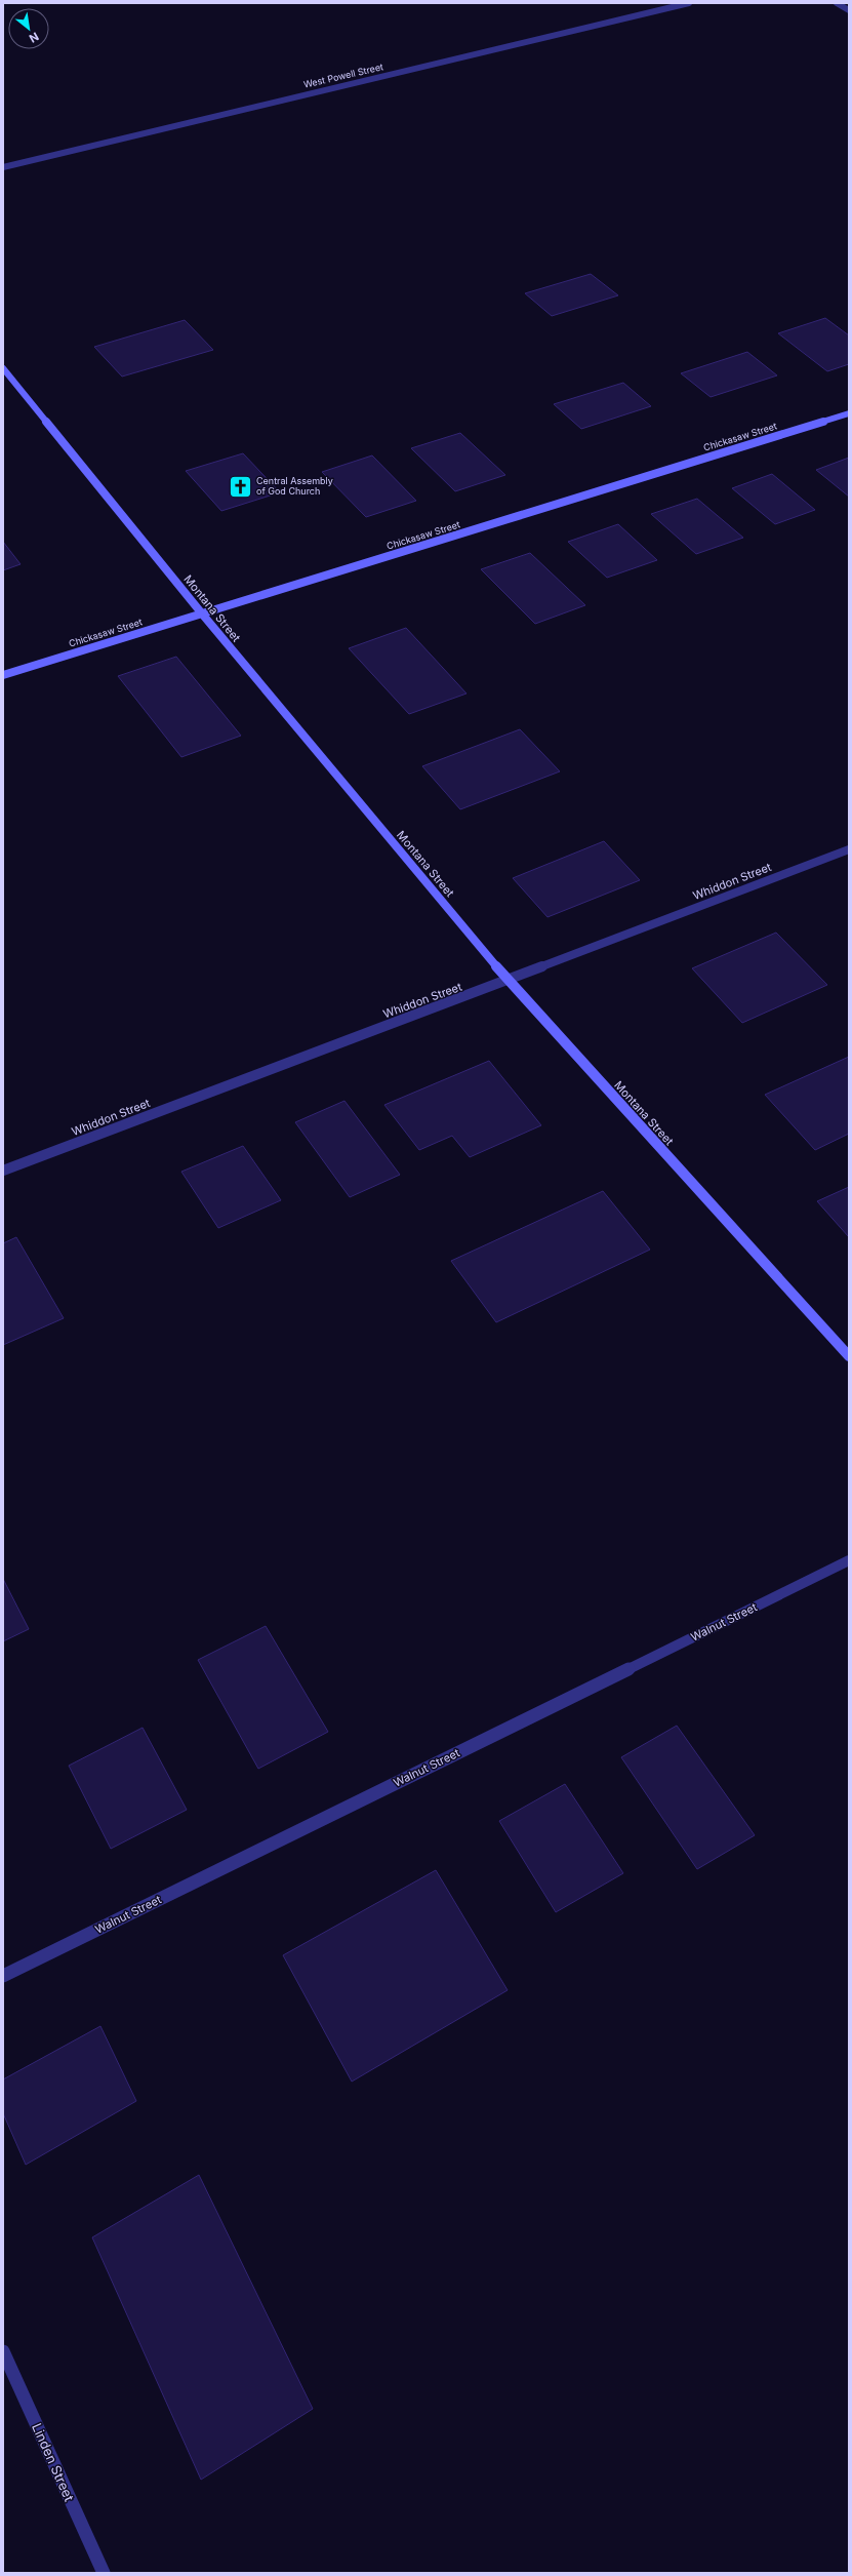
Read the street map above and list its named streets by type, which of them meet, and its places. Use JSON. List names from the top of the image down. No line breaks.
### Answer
{"streets":{"street":["West Powell Street","Chickasaw Street","Montana Street","Whiddon Street","Walnut Street","Linden Street"]},"crossings":[["Chickasaw Street","Montana Street"],["Montana Street","Whiddon Street"]],"places":{"church":["Central Assembly of God Church"]},"north":"bottom right"}
